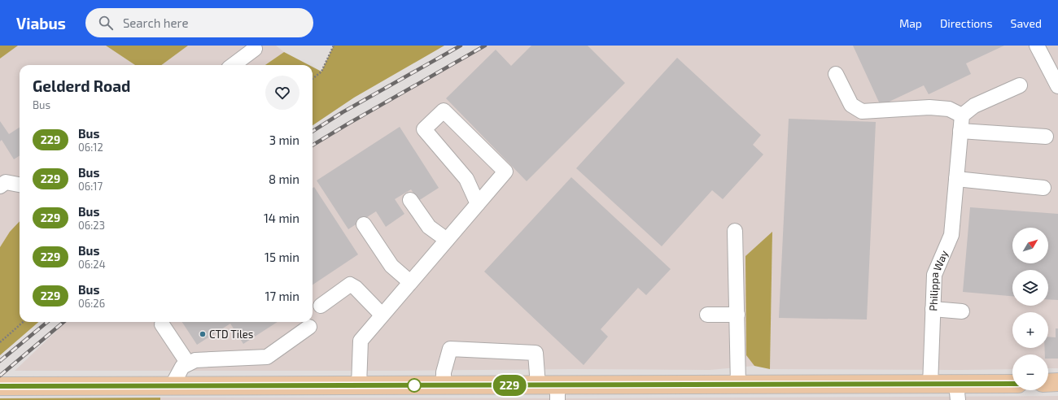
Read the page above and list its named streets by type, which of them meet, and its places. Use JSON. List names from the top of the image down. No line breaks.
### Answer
{"streets":{"lane":["Philippa Way"]},"places":["CTD Tiles"],"lines":["bus line 229"],"north":"top right","page":{"header":"Viabus","search":"Search here","nav":["Map","Directions","Saved"],"on_map":"229","heading":["Gelderd Road","Bus"],"list":[{"mark":"229","name":"Bus","note":"06:12","value":"3 min"},{"mark":"229","name":"Bus","note":"06:17","value":"8 min"},{"mark":"229","name":"Bus","note":"06:23","value":"14 min"},{"mark":"229","name":"Bus","note":"06:24","value":"15 min"},{"mark":"229","name":"Bus","note":"06:26","value":"17 min"}],"map_buttons":["+","−"]}}
